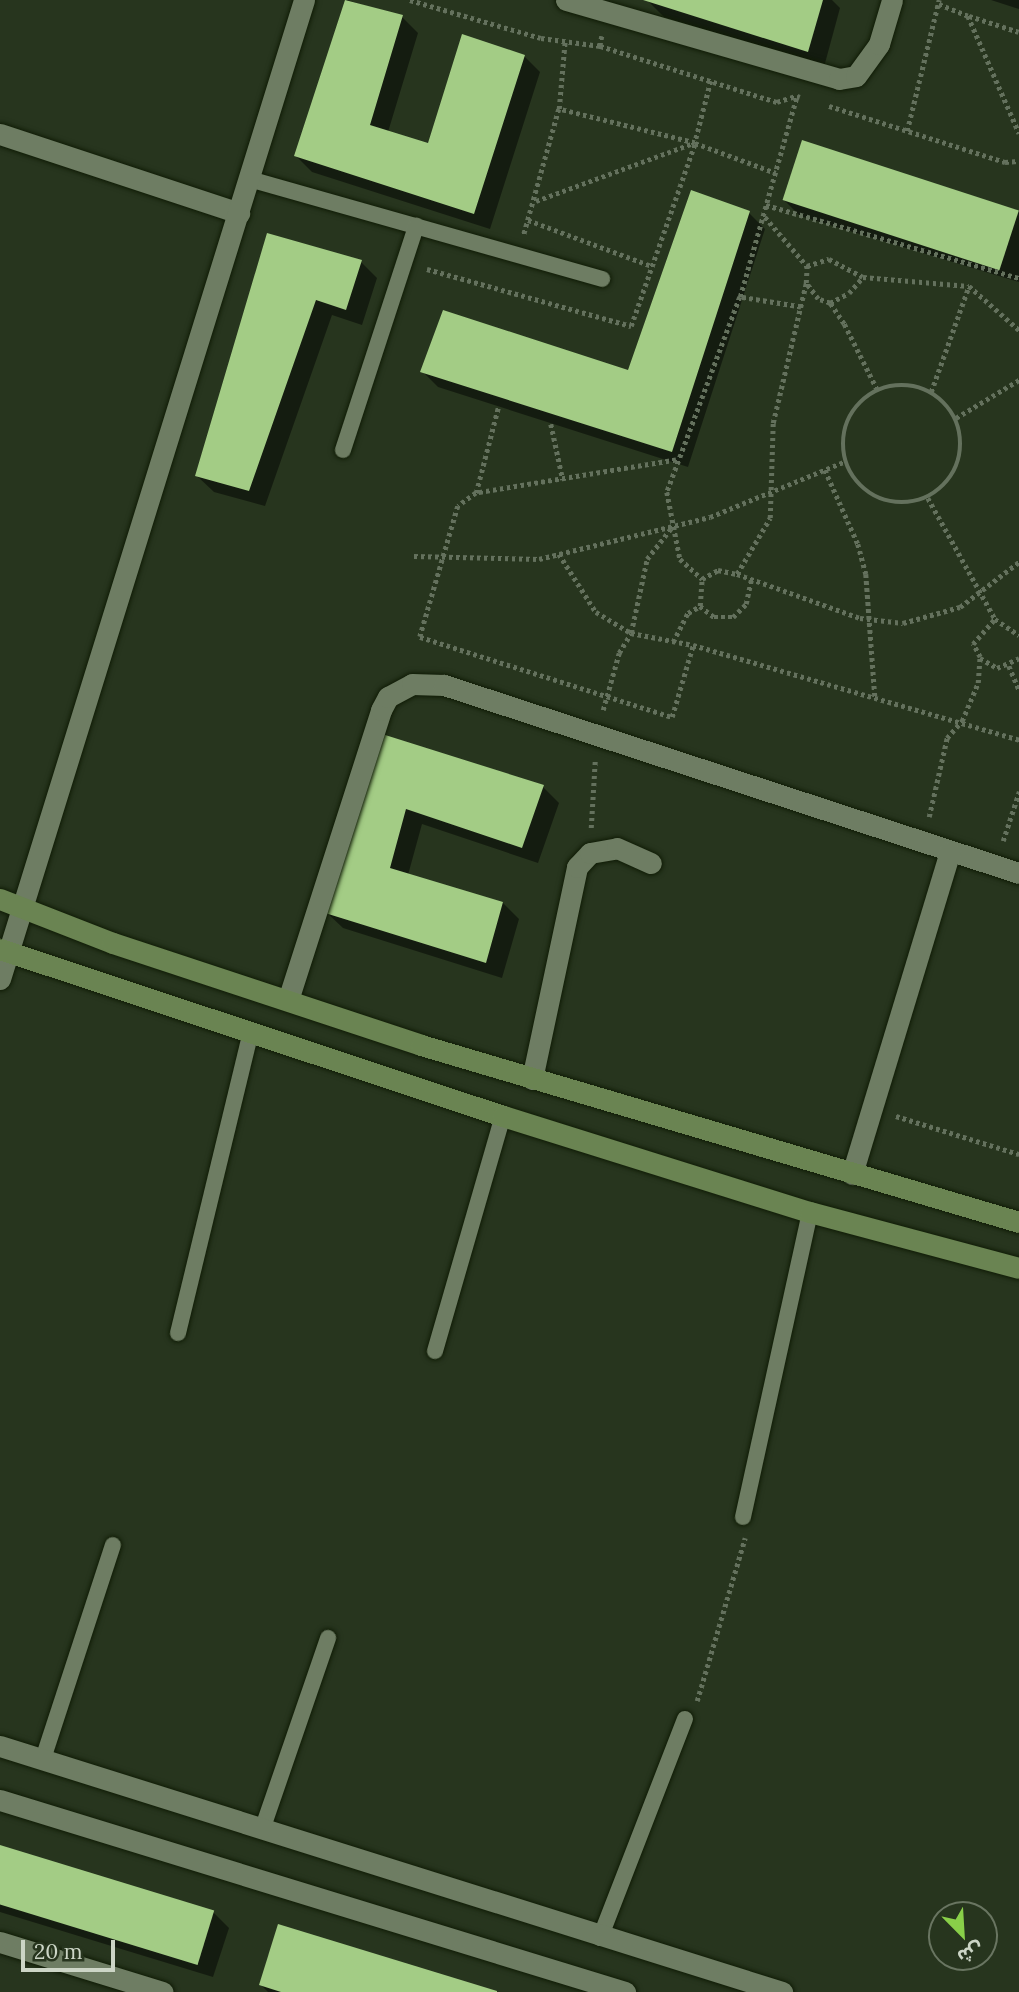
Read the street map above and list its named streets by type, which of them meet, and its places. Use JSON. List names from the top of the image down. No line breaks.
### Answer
{"scale_bar":"20 m","north":"bottom right"}
